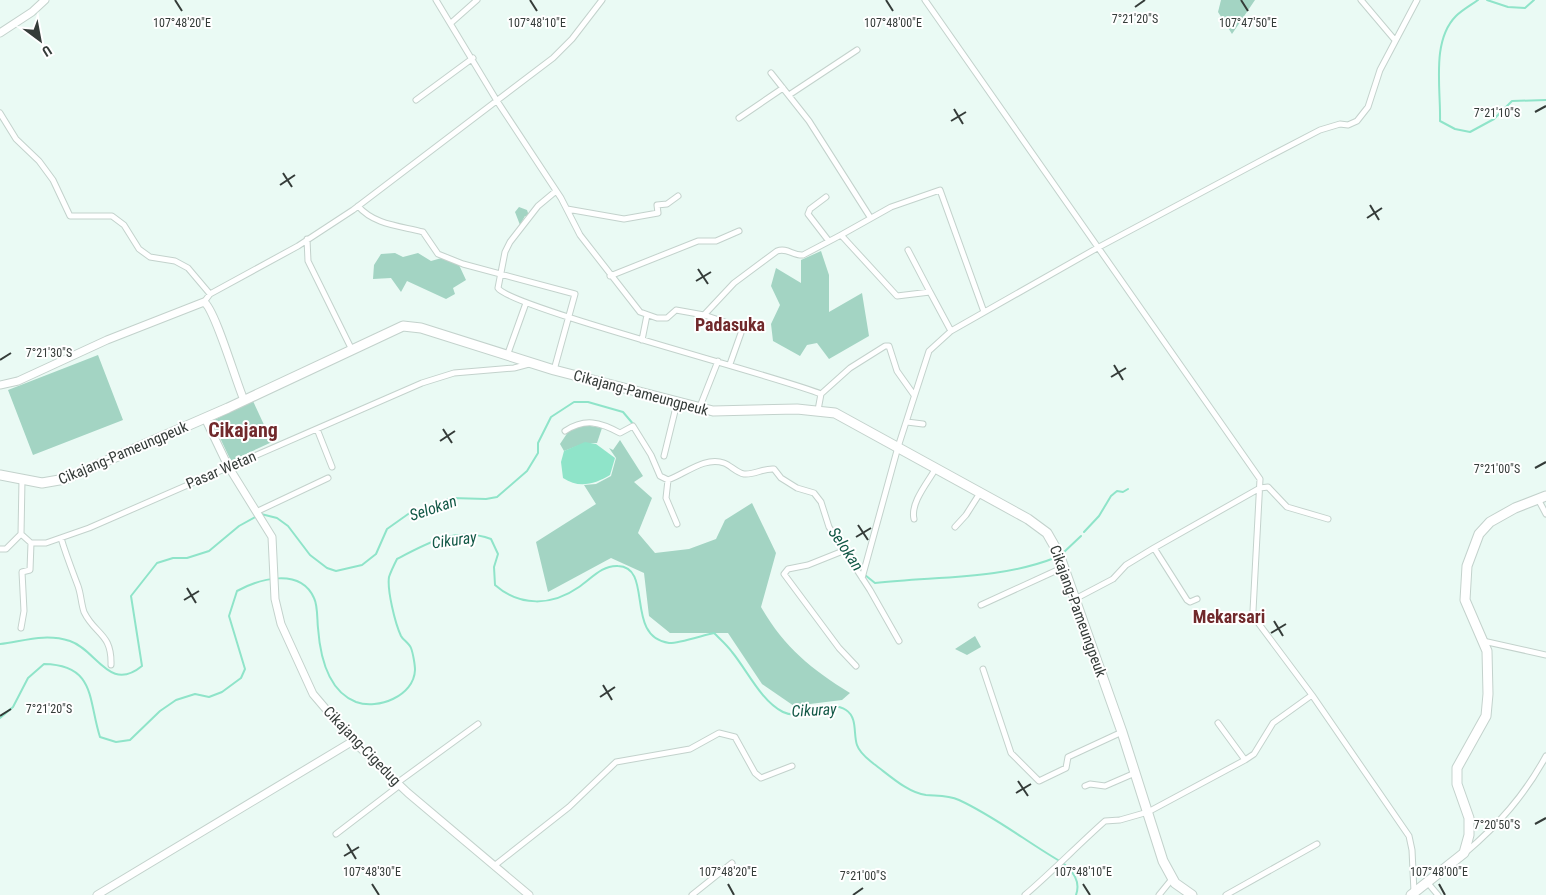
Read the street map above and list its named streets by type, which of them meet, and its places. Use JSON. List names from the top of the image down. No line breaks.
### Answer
{"streets":{"main road":["Cikajang-Pameungpeuk"],"street":["Pasar Wetan","Cikajang-Cigedug"]},"crossings":[["Cikajang-Pameungpeuk","Pasar Wetan"],["Cikajang-Pameungpeuk","Cikajang-Cigedug"],["Pasar Wetan","Cikajang-Cigedug"]],"districts":["Padasuka","Cikajang","Mekarsari"],"water":["Selokan","Cikuray"],"north":"bottom right","coordinates":["7°21'20\"S","107°48'20\"E","107°48'10\"E","107°48'00\"E","107°47'50\"E","7°21'10\"S","7°21'30\"S","7°21'00\"S","7°20'50\"S","107°48'30\"E"]}
